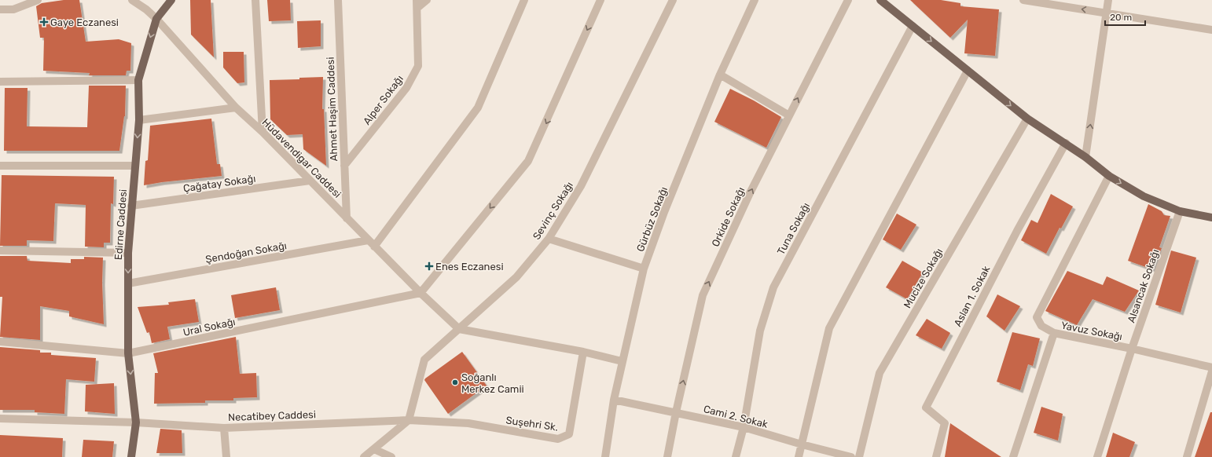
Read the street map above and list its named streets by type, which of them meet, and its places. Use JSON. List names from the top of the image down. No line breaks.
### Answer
{"streets":{"main road":["Edirne Caddesi"],"street":["Alper Sokağı","Ahmet Haşim Caddesi","Hüdavendigar Caddesi","Çağatay Sokağı","Sevinç Sokağı","Orkide Sokağı","Gürbüz Sokağı","Tuna Sokağı","Şendoğan Sokağı","Mucize Sokağı","Alsancak Sokağı","Aslan 1. Sokak","Ural Sokağı","Yavuz Sokağı","Necatibey Caddesi","Cami 2. Sokak","Suşehri Sk."]},"crossings":[["Alper Sokağı","Ahmet Haşim Caddesi"],["Ahmet Haşim Caddesi","Hüdavendigar Caddesi"],["Hüdavendigar Caddesi","Çağatay Sokağı"],["Hüdavendigar Caddesi","Sevinç Sokağı"],["Hüdavendigar Caddesi","Edirne Caddesi"],["Hüdavendigar Caddesi","Şendoğan Sokağı"],["Hüdavendigar Caddesi","Ural Sokağı"],["Çağatay Sokağı","Edirne Caddesi"],["Sevinç Sokağı","Necatibey Caddesi"],["Sevinç Sokağı","Suşehri Sk."],["Orkide Sokağı","Cami 2. Sokak"],["Gürbüz Sokağı","Cami 2. Sokak"],["Edirne Caddesi","Şendoğan Sokağı"],["Edirne Caddesi","Ural Sokağı"],["Edirne Caddesi","Necatibey Caddesi"],["Tuna Sokağı","Cami 2. Sokak"],["Alsancak Sokağı","Yavuz Sokağı"],["Necatibey Caddesi","Suşehri Sk."]],"one_way":["Orkide Sokağı","Edirne Caddesi"],"places":{"health":["Gaye Eczanesi","Enes Eczanesi"],"other":["Soğanlı Merkez Camii"]},"scale_bar":"20 m"}
